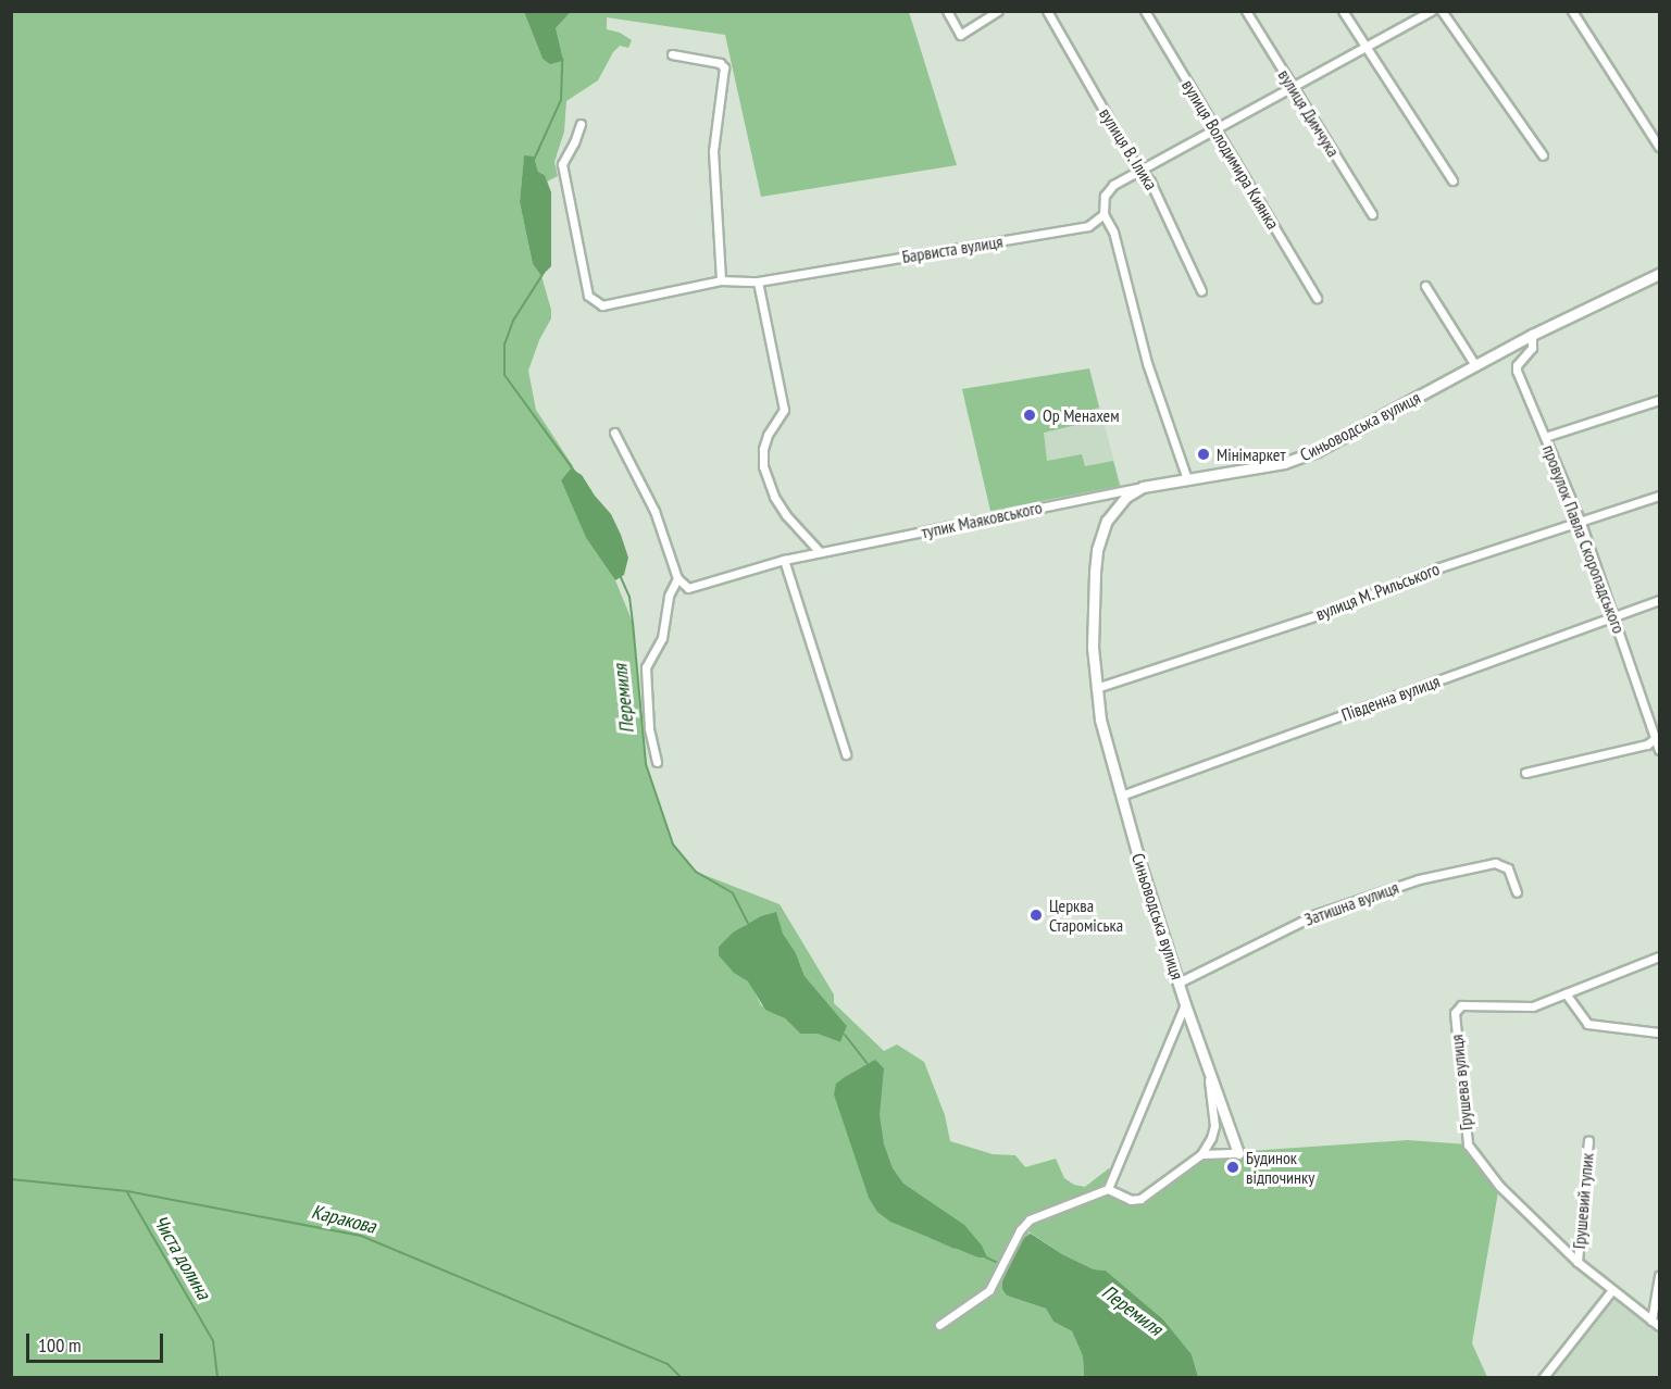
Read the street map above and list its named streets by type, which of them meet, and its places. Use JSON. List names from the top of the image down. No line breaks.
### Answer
{"streets":{"street":["вулиця Димчука","вулиця В. Ілика","вулиця Володимира Киянка","Барвиста вулиця","Синьоводська вулиця","тупик Маяковського","провулок Павла Скоропадського","вулиця М. Рильського","Південна вулиця","Затишна вулиця","Грушева вулиця","Грушевий тупик"]},"crossings":[["Синьоводська вулиця","тупик Маяковського"],["Синьоводська вулиця","провулок Павла Скоропадського"],["Синьоводська вулиця","вулиця М. Рильського"],["Синьоводська вулиця","Південна вулиця"],["Синьоводська вулиця","Затишна вулиця"],["провулок Павла Скоропадського","вулиця М. Рильського"],["провулок Павла Скоропадського","Південна вулиця"],["Грушева вулиця","Грушевий тупик"]],"water":["Перемиля","Каракова","Чиста долина"],"places":["Ор Менахем","Мінімаркет","Церква Староміська","Будинок відпочинку"],"scale_bar":"100 m"}
